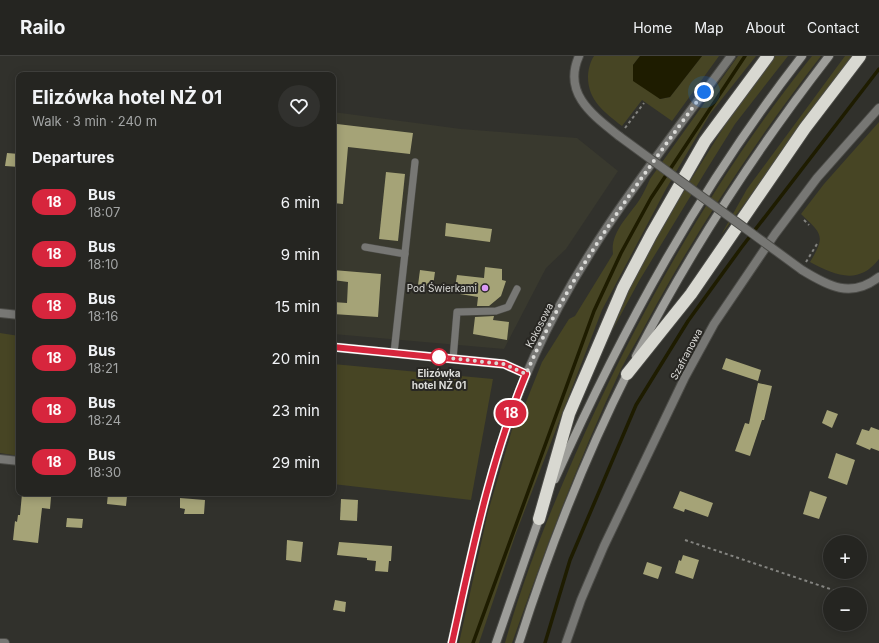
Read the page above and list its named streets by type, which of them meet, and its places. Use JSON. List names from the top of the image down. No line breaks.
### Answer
{"streets":{"street":["Kokosowa","Szafranowa"]},"places":["Pod Świerkami","Elizówka hotel NŻ 01"],"lines":["bus line 18"],"page":{"header":"Railo","nav":["Home","Map","About","Contact"],"on_map":"18","heading":[["Elizówka hotel NŻ 01","Walk · 3 min · 240 m"],"Departures"],"list":[{"mark":"18","name":"Bus","note":"18:07","value":"6 min"},{"mark":"18","name":"Bus","note":"18:10","value":"9 min"},{"mark":"18","name":"Bus","note":"18:16","value":"15 min"},{"mark":"18","name":"Bus","note":"18:21","value":"20 min"},{"mark":"18","name":"Bus","note":"18:24","value":"23 min"},{"mark":"18","name":"Bus","note":"18:30","value":"29 min"}],"map_buttons":["+","−"]}}
